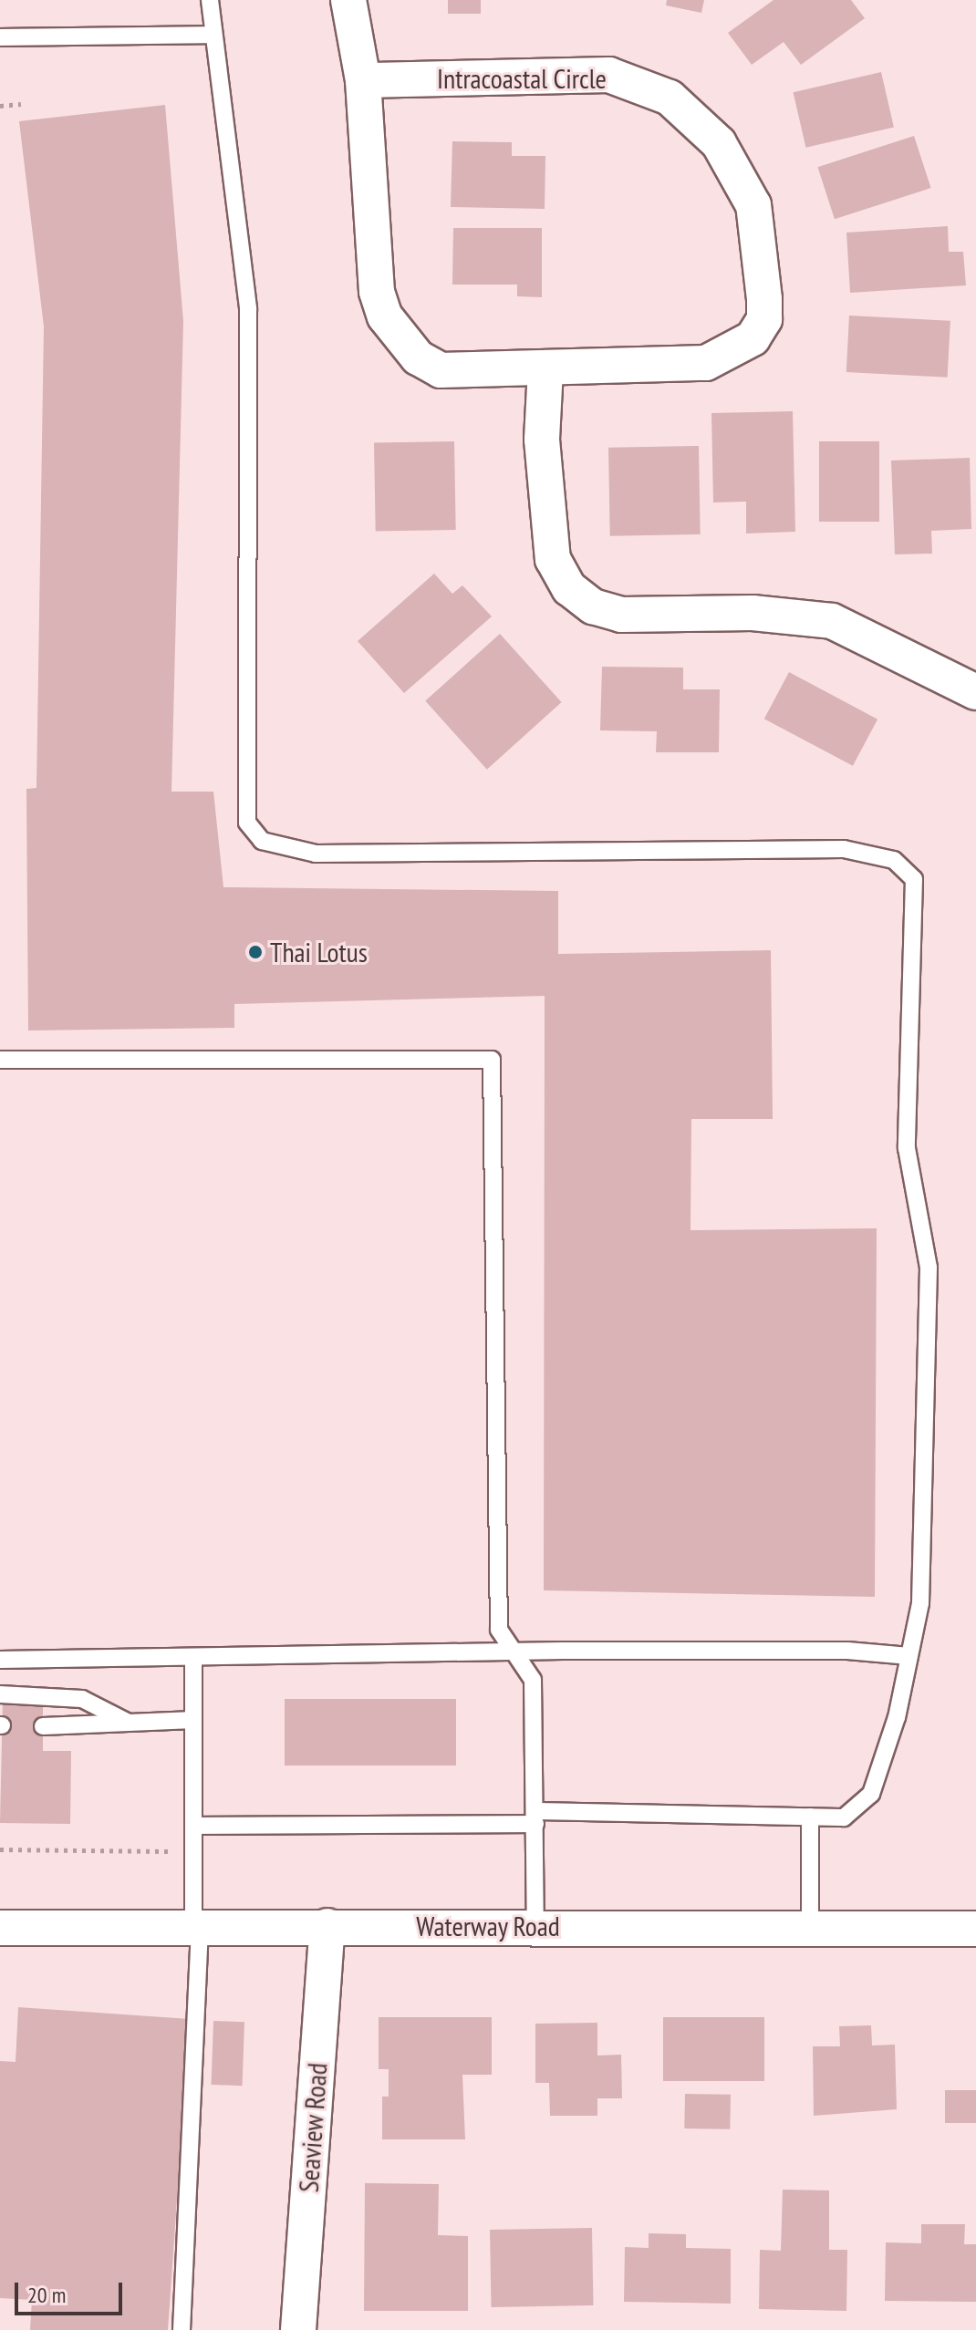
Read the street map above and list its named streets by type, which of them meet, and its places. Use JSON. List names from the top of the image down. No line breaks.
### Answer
{"streets":{"street":["Intracoastal Circle","Waterway Road","Seaview Road"]},"crossings":[["Waterway Road","Seaview Road"]],"places":["Thai Lotus"],"scale_bar":"20 m"}
